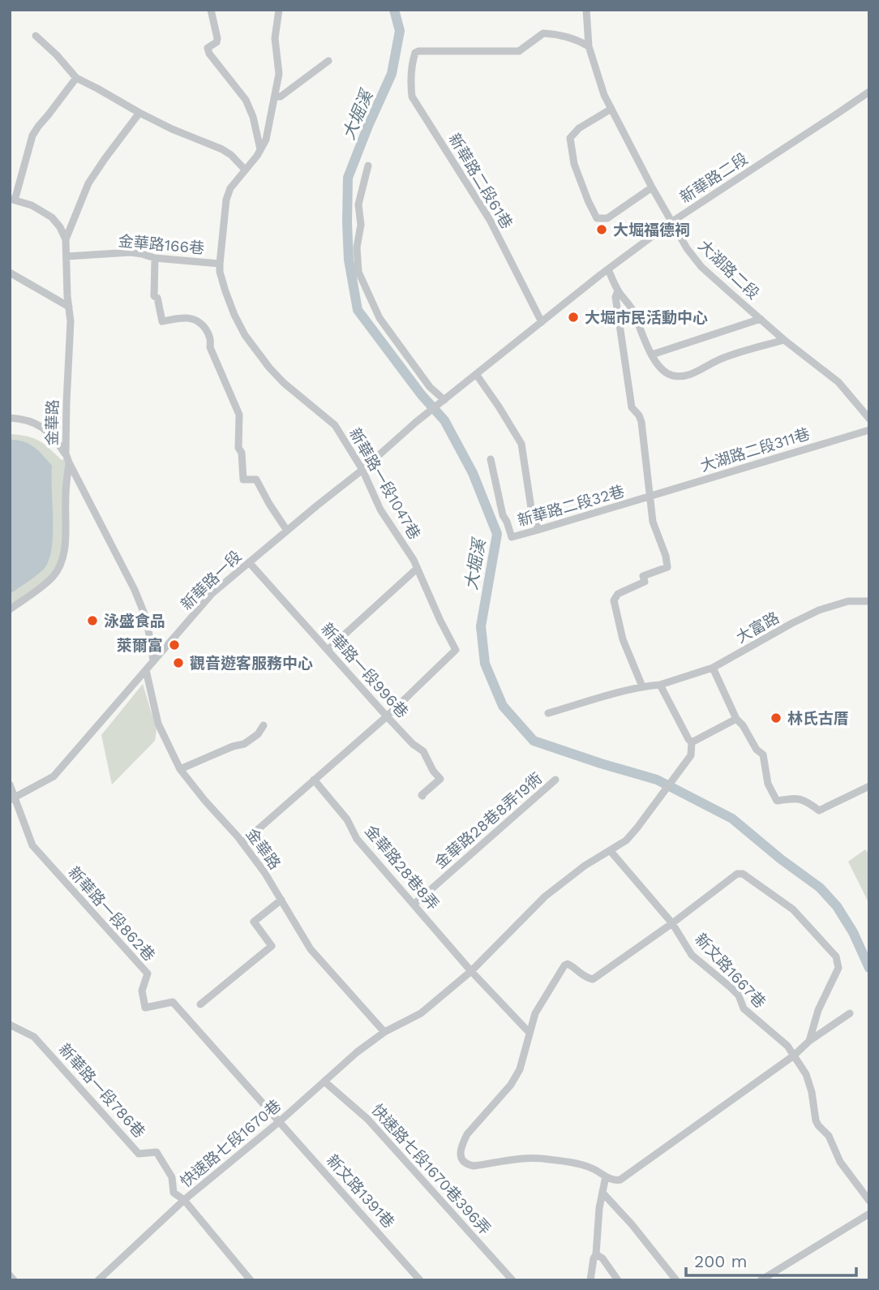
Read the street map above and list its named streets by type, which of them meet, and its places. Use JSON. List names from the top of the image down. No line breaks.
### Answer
{"streets":{"street":["新華路二段","新華路二段61巷","金華路166巷","大湖路二段","金華路","大湖路二段311巷","新華路一段1047巷","新華路二段32巷","新華路一段","大富路","新華路一段996巷","金華路28巷8弄19衖","金華路28巷8弄","新華路一段862巷","新文路1667巷","新華路一段786巷","快速路七段1670巷","快速路七段1670巷396弄","新文路1391巷"]},"crossings":[["新華路二段","新華路二段61巷"],["新華路二段","大湖路二段"],["新華路二段","新華路一段"],["新華路二段61巷","大湖路二段"],["金華路166巷","金華路"],["金華路166巷","新華路一段1047巷"],["金華路","新華路一段"],["金華路","快速路七段1670巷"],["大湖路二段311巷","新華路二段32巷"],["新華路一段1047巷","新華路一段"],["新華路一段1047巷","新華路一段996巷"],["新華路一段","新華路一段996巷"],["新華路一段","新華路一段862巷"],["金華路28巷8弄19衖","金華路28巷8弄"],["金華路28巷8弄","快速路七段1670巷"],["新華路一段862巷","快速路七段1670巷"],["新華路一段862巷","新文路1391巷"],["新文路1667巷","快速路七段1670巷"],["新華路一段786巷","快速路七段1670巷"],["快速路七段1670巷","快速路七段1670巷396弄"],["快速路七段1670巷","新文路1391巷"]],"water":["大堀溪"],"places":["大堀福德祠","大堀市民活動中心","泳盛食品","萊爾富","觀音遊客服務中心","林氏古厝"],"scale_bar":"200 m"}
